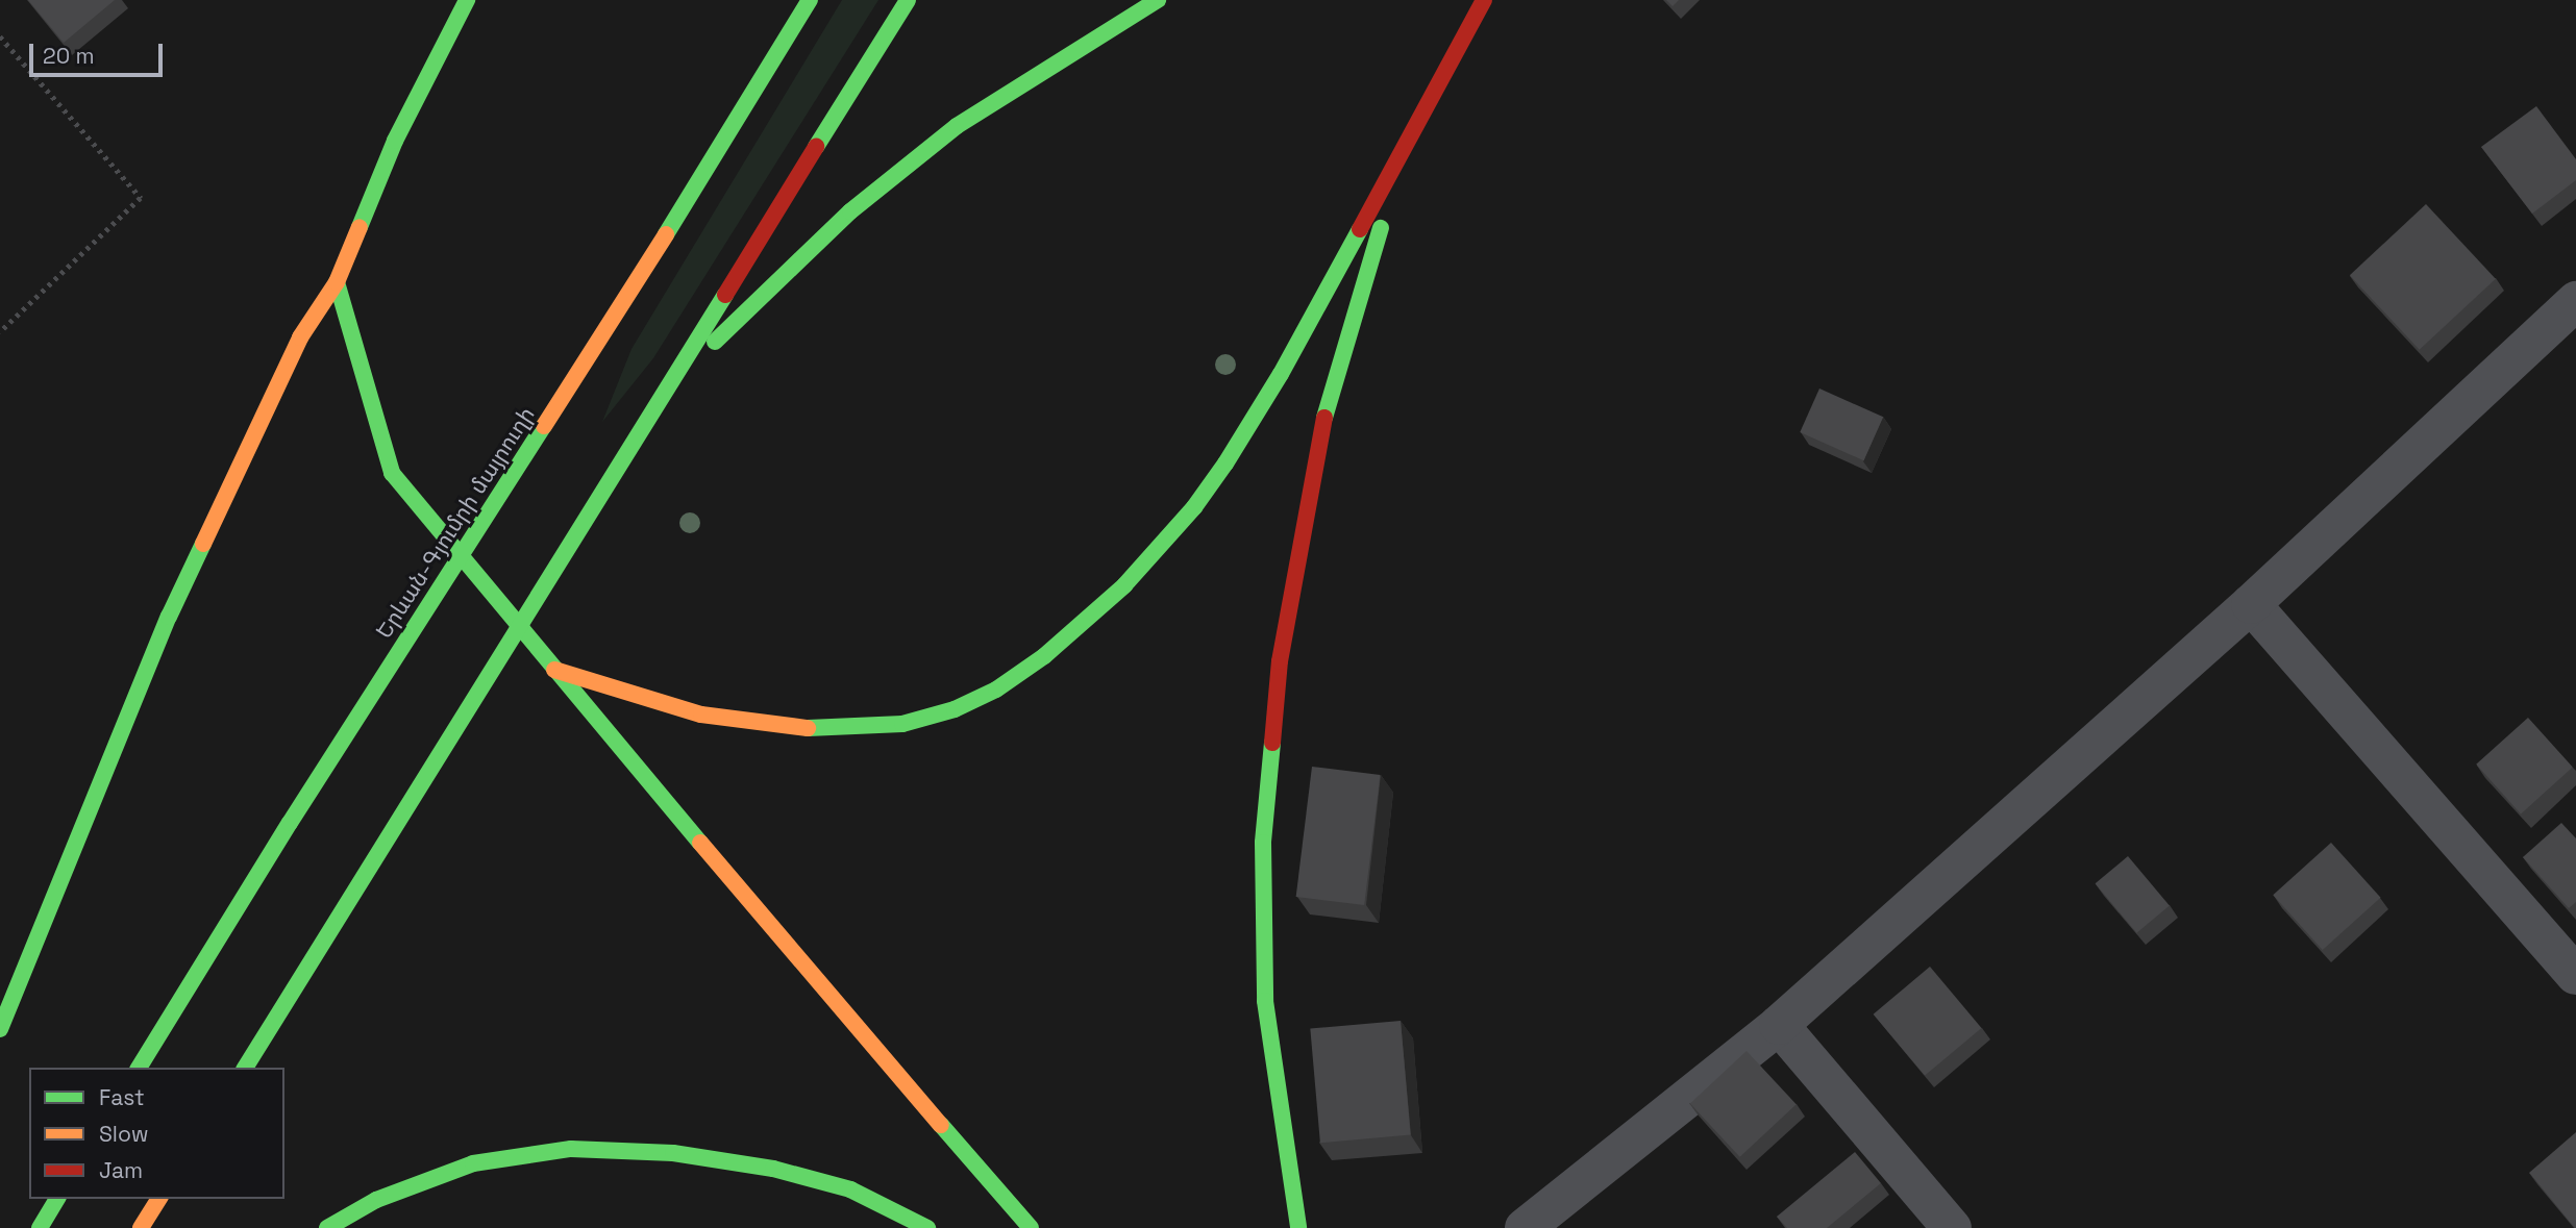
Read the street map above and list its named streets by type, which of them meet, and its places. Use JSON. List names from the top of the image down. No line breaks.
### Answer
{"streets":{"highway":["Երևան-Գյումրի մայրուղի"]},"legend":["Fast","Slow","Jam"],"scale_bar":"20 m"}
